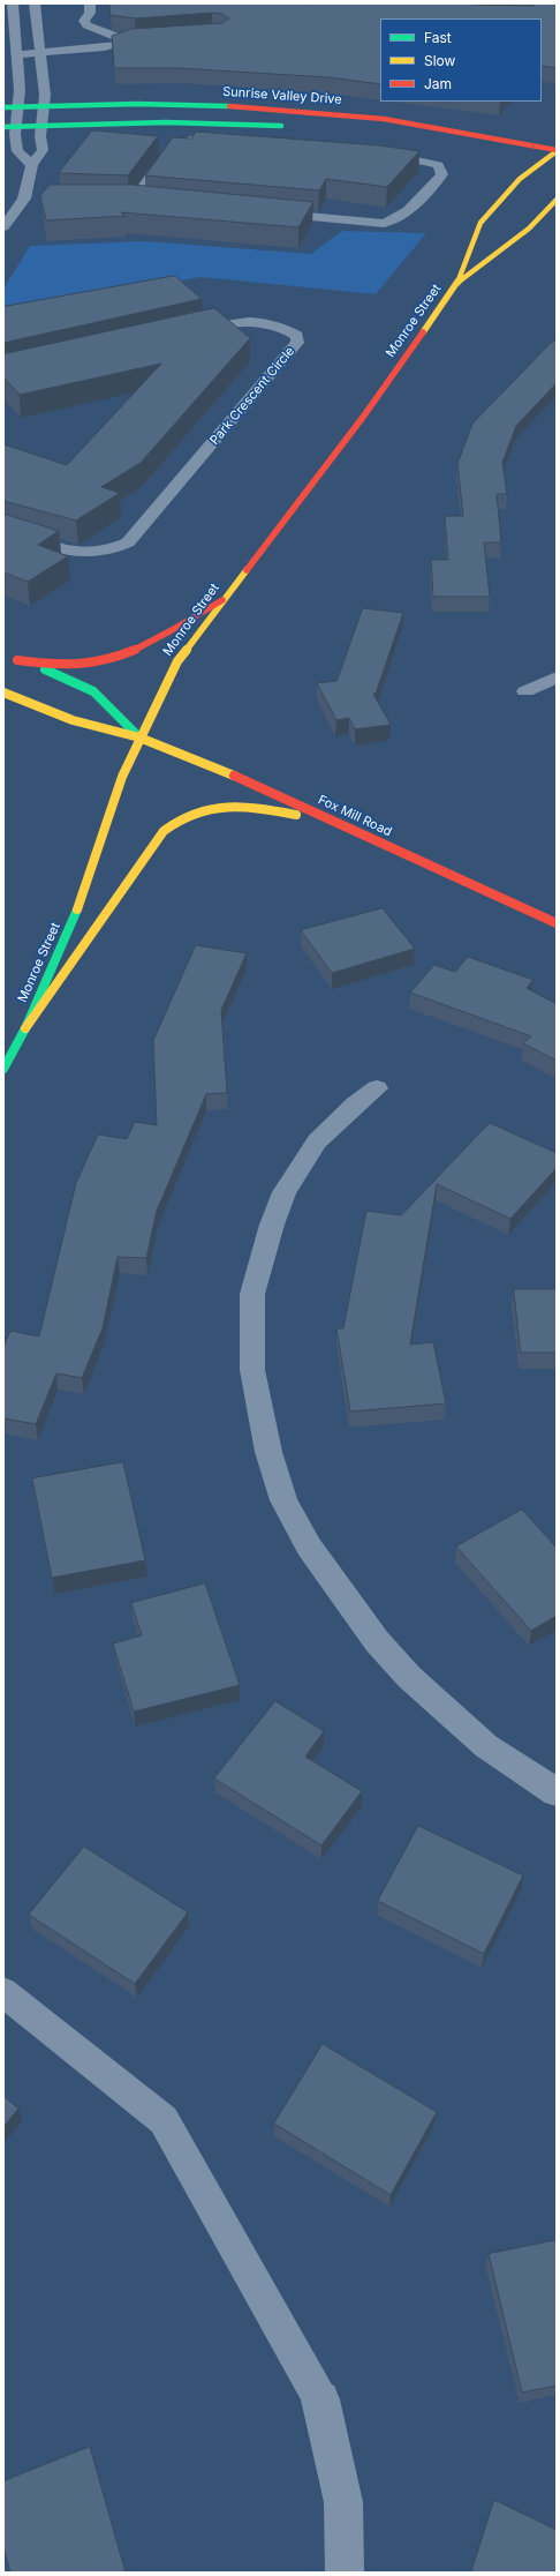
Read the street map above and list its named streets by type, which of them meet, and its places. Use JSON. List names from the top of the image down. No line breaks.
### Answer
{"streets":{"main road":["Sunrise Valley Drive","Monroe Street","Fox Mill Road"],"street":["Park Crescent Circle"]},"crossings":[["Sunrise Valley Drive","Monroe Street"],["Monroe Street","Fox Mill Road"]],"legend":["Fast","Slow","Jam"]}
